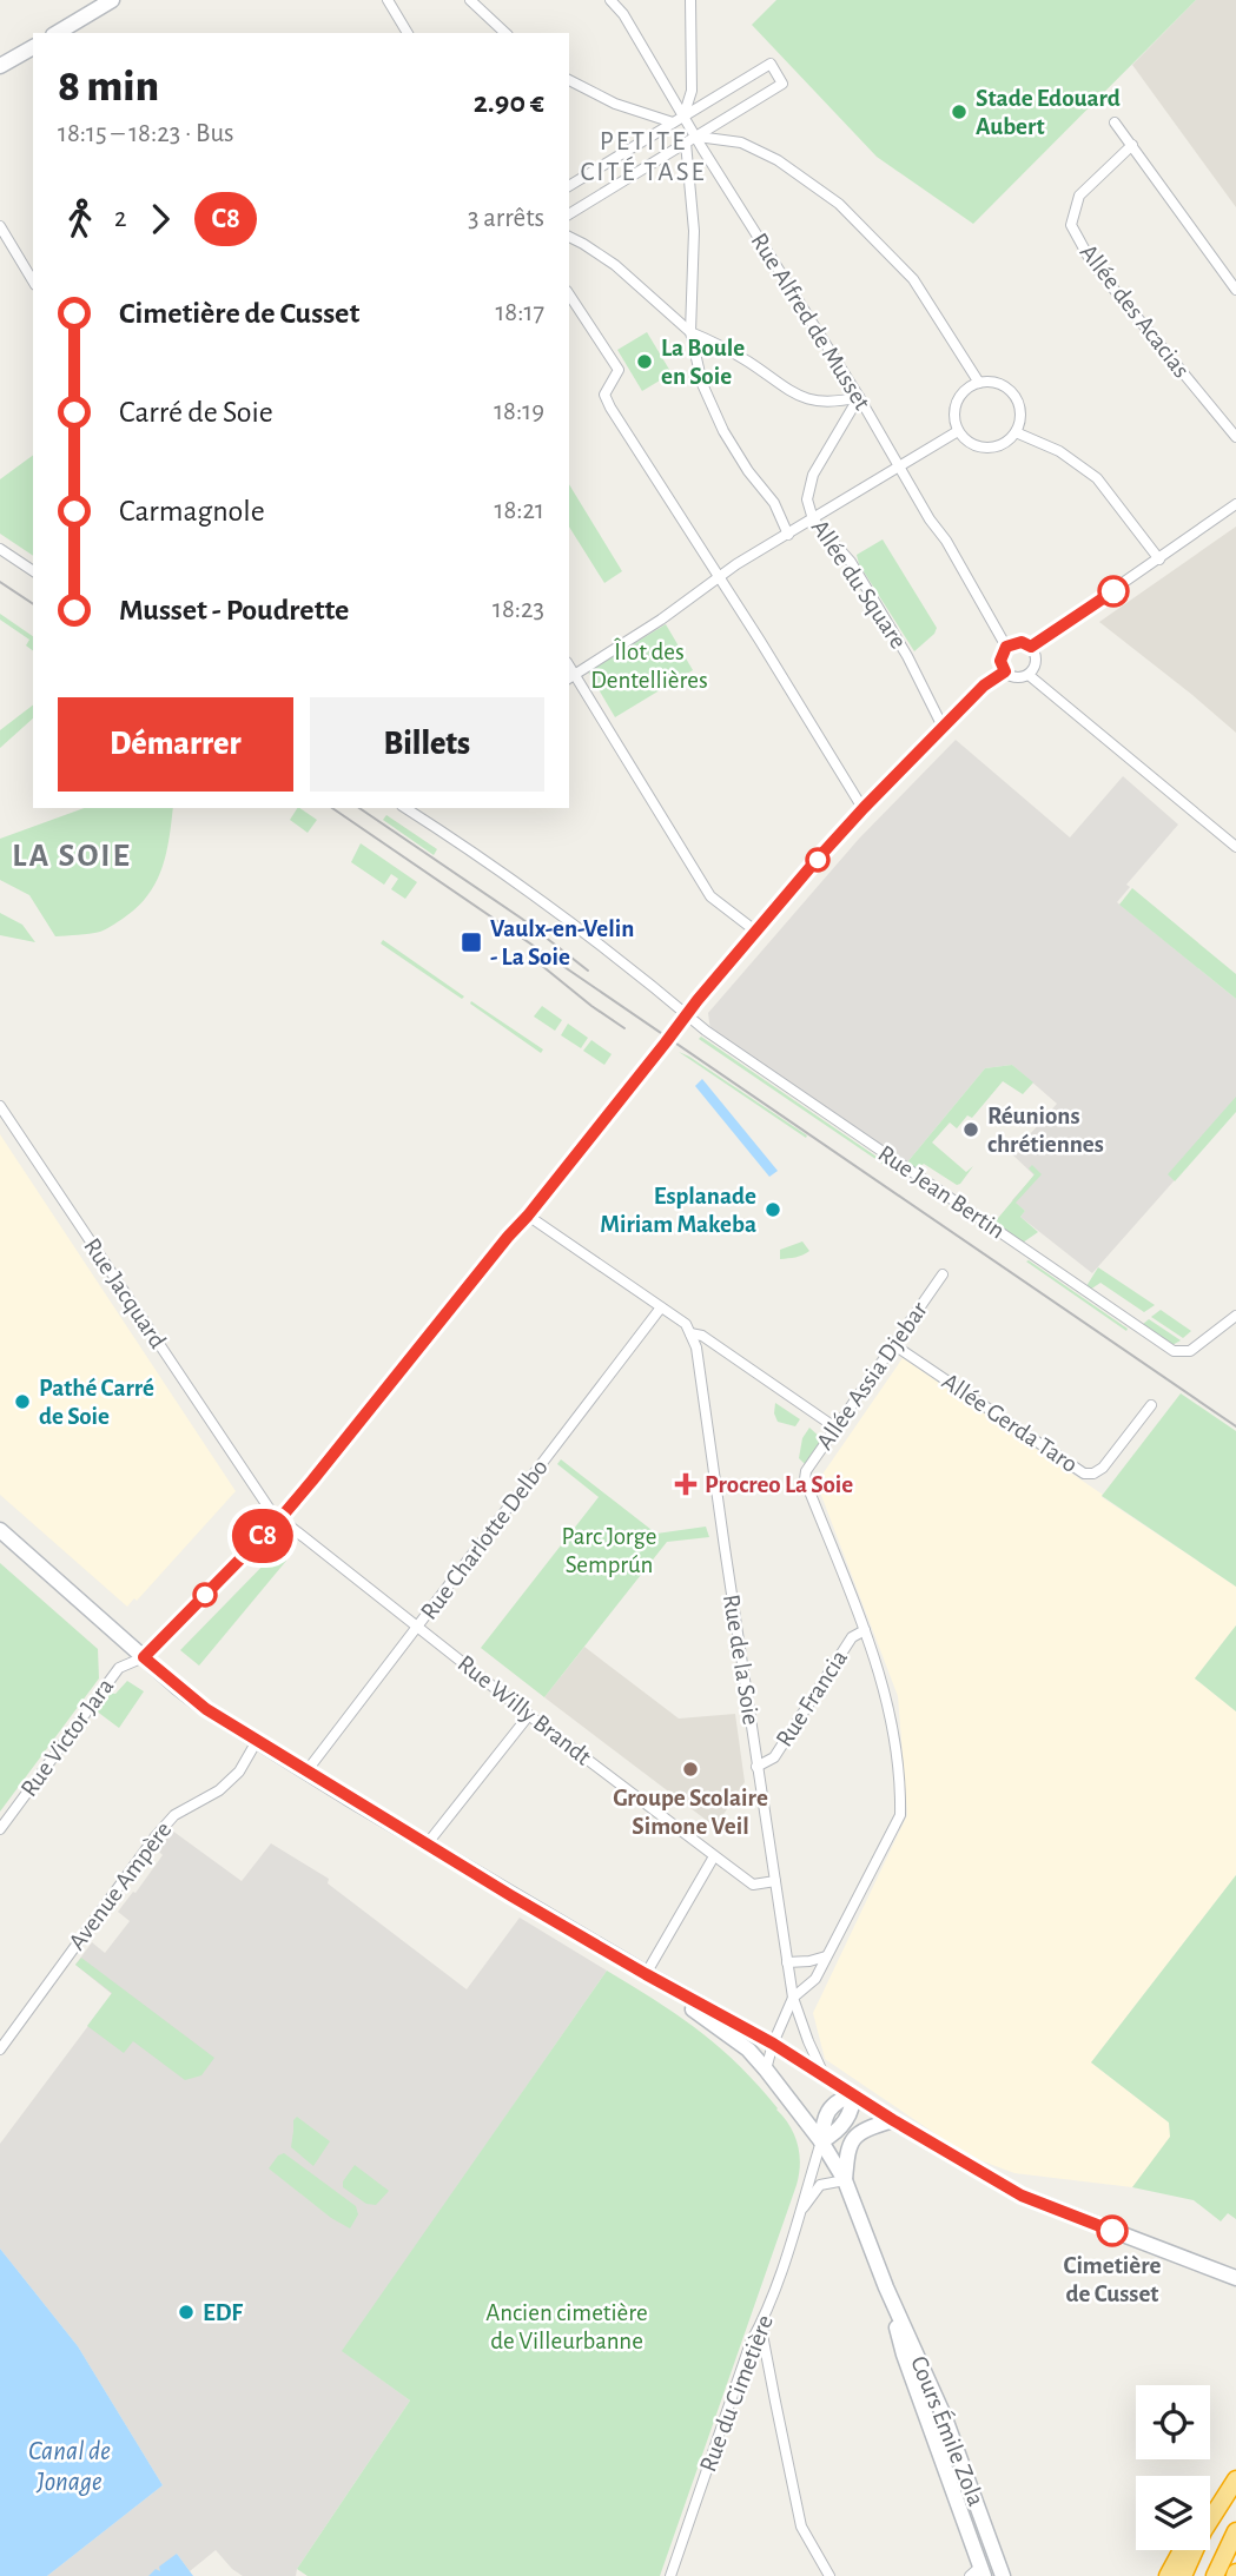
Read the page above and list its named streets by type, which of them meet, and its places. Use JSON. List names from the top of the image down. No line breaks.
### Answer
{"streets":{"main road":["Cours Émile Zola"],"street":["Allée des Acacias","Rue Alfred de Musset","Allée du Square","Rue Jean Bertin","Rue Jacquard","Allée Assia Djebar","Allée Gerda Taro","Rue Charlotte Delbo","Rue de la Soie","Rue Francia","Rue Willy Brandt","Rue Victor Jara","Avenue Ampère","Rue du Cimetière"]},"crossings":[["Rue Alfred de Musset","Allée du Square"],["Rue Alfred de Musset","Rue Victor Jara"],["Allée du Square","Rue Victor Jara"],["Rue Jean Bertin","Rue Victor Jara"],["Rue Jacquard","Rue Willy Brandt"],["Rue Jacquard","Rue Victor Jara"],["Allée Assia Djebar","Allée Gerda Taro"],["Allée Assia Djebar","Rue Francia"],["Rue Charlotte Delbo","Rue Willy Brandt"],["Rue de la Soie","Rue Francia"],["Rue de la Soie","Rue Willy Brandt"],["Rue Willy Brandt","Rue Victor Jara"],["Rue du Cimetière","Cours Émile Zola"]],"districts":["PETITE CITÉ TASE","LA SOIE"],"water":["Canal de Jonage"],"parks":["Îlot des Dentellières","Parc Jorge Semprún","Ancien cimetière de Villeurbanne"],"places":{"other":["Stade Edouard Aubert","La Boule en Soie","Réunions chrétiennes","Esplanade Miriam Makeba","Pathé Carré de Soie","Groupe Scolaire Simone Veil","Cimetière de Cusset","EDF"],"transit":["Vaulx-en-Velin - La Soie"],"health":["Procreo La Soie"]},"lines":["bus line C8"],"page":{"on_map":"C8","heading":["8 min","18:15 – 18:23 · Bus","2.90 €"],"legs":["2","C8","3 arrêts"],"list":[{"name":"Cimetière de Cusset","value":"18:17"},{"name":"Carré de Soie","value":"18:19"},{"name":"Carmagnole","value":"18:21"},{"name":"Musset - Poudrette","value":"18:23"}],"buttons":["Démarrer","Billets"]}}
